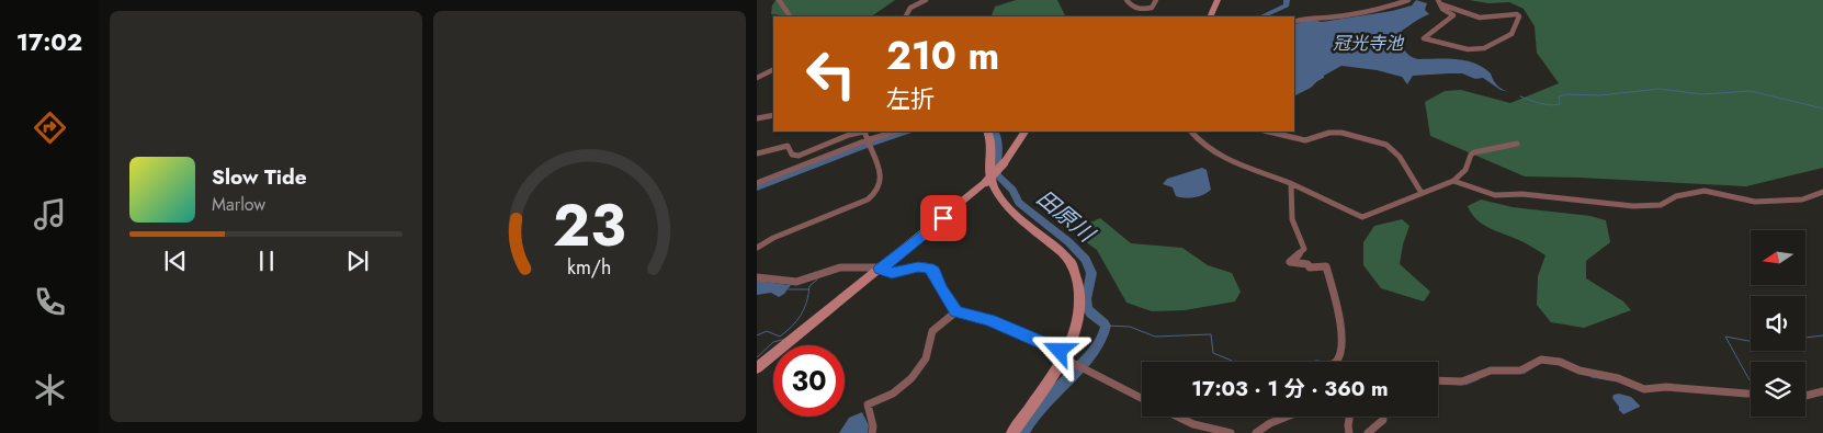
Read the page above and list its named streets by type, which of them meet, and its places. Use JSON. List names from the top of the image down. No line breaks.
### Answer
{"water":["冠光寺池","田原川"],"north":"left","page":{"tabs":"17:02","turn":["210 m","左折"],"song":["Slow Tide","Marlow"],"limit":"30","trip":"17:03 · 1 分 · 360 m","gauge":["23","km/h"]}}
